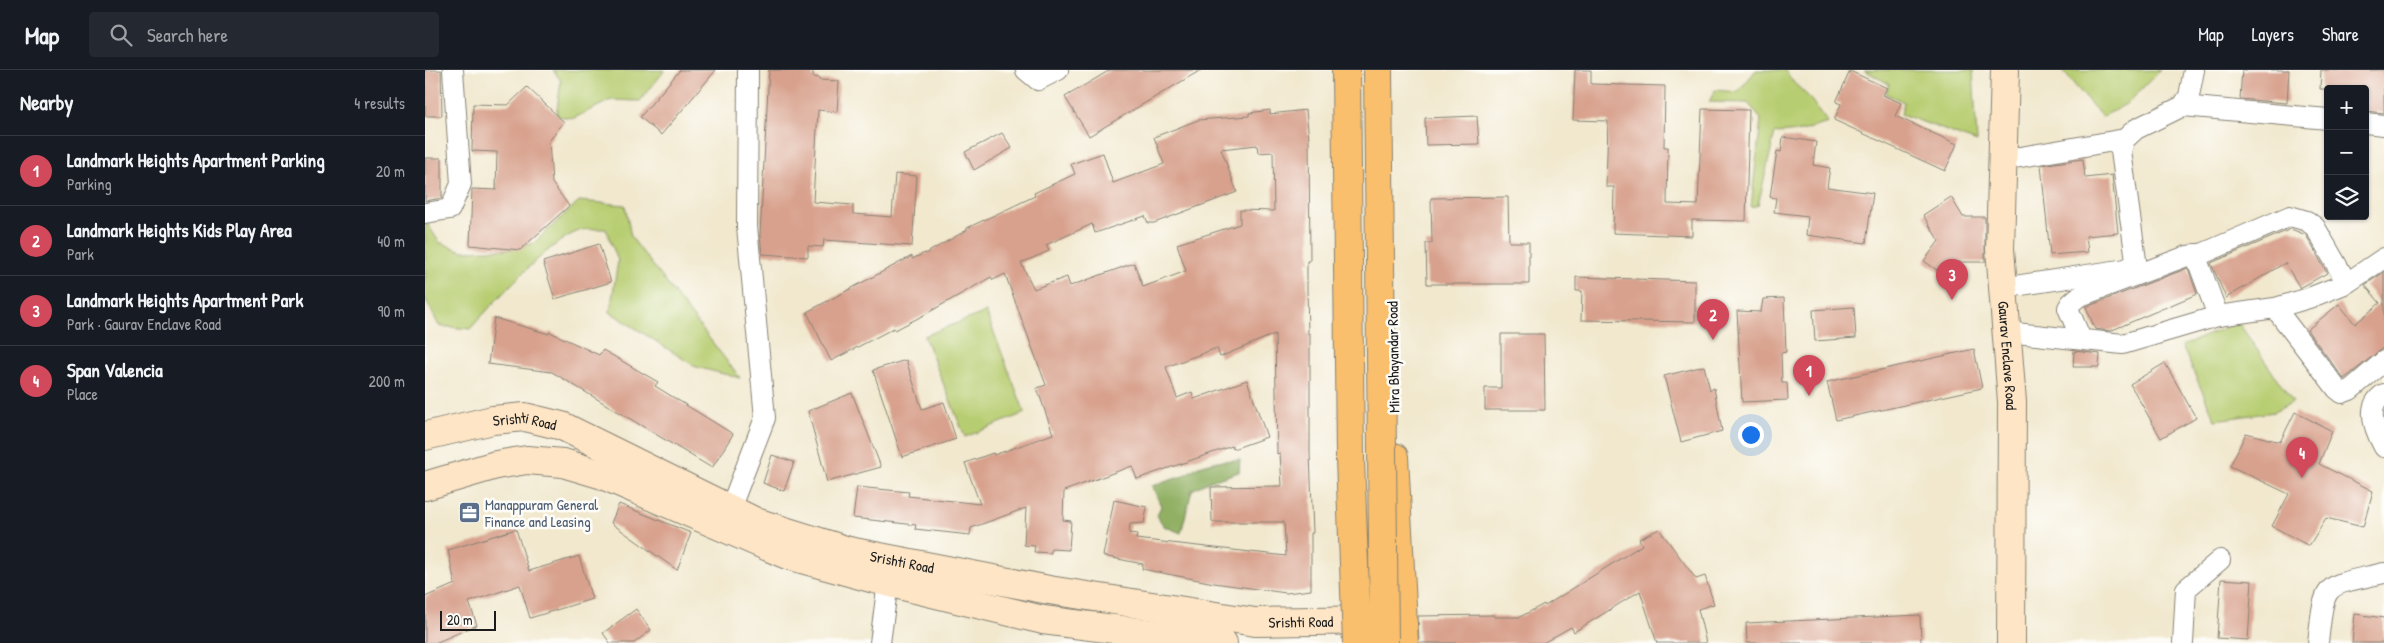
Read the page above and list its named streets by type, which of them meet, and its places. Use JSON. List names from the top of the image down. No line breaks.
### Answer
{"streets":{"main road":["Gaurav Enclave Road","Mira Bhayandar Road","Srishti Road"]},"crossings":[["Mira Bhayandar Road","Srishti Road"]],"places":{"office":["Manappuram General Finance and Leasing"]},"scale_bar":"20 m","page":{"header":"Map","search":"Search here","nav":["Map","Layers","Share"],"heading":["Nearby","4 results"],"map_buttons":["+","−"],"list":[{"mark":"1","name":"Landmark Heights Apartment Parking","note":"Parking","value":"20 m"},{"mark":"2","name":"Landmark Heights Kids Play Area","note":"Park","value":"40 m"},{"mark":"3","name":"Landmark Heights Apartment Park","note":"Park · Gaurav Enclave Road","value":"90 m"},{"mark":"4","name":"Span Valencia","note":"Place","value":"200 m"}],"pins":["3","2","1","4"],"scale":"20 m"}}
